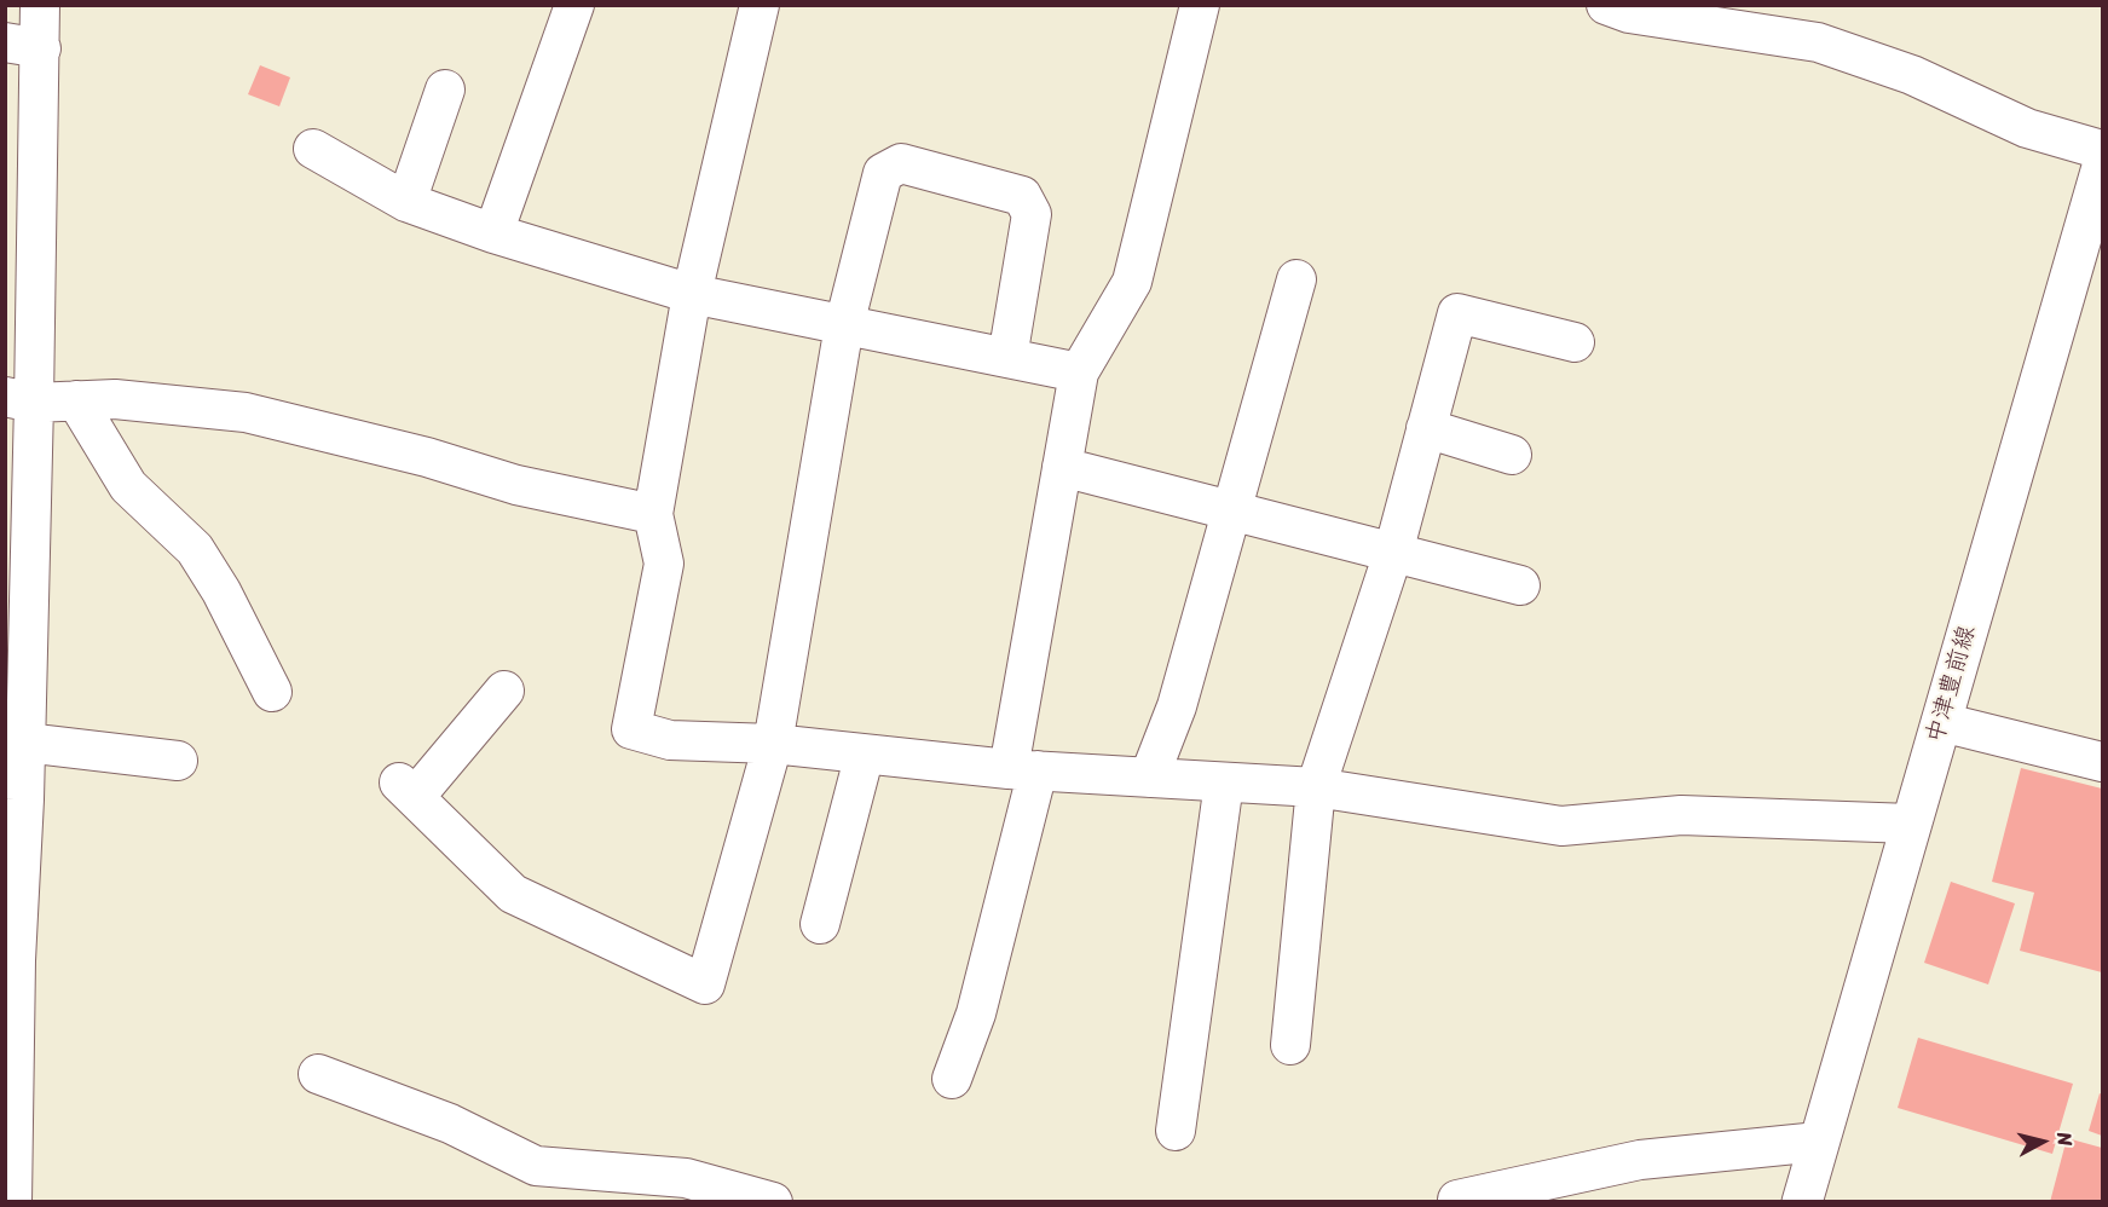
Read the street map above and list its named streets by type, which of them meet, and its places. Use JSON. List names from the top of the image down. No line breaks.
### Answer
{"streets":{"main road":["中津豊前線"]},"north":"right"}
